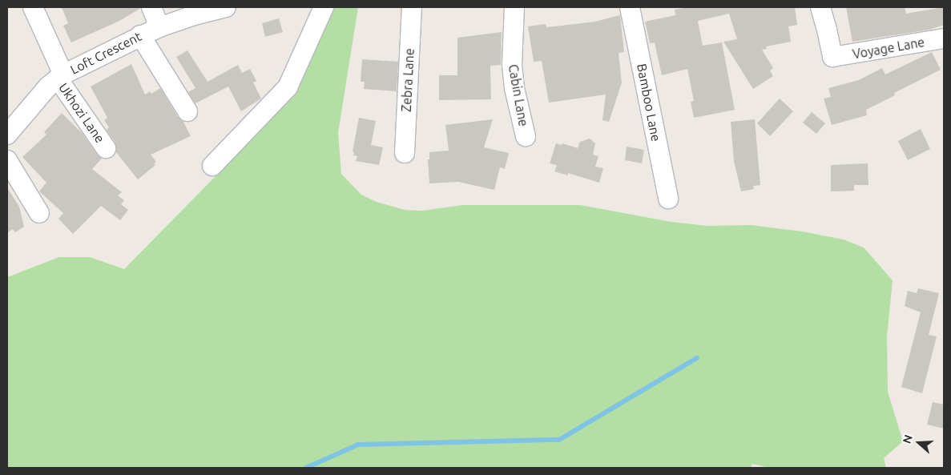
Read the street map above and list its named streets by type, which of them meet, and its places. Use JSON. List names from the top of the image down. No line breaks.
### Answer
{"streets":{"street":["Voyage Lane","Loft Crescent","Zebra Lane","Cabin Lane","Bamboo Lane","Ukhozi Lane"]},"crossings":[["Loft Crescent","Ukhozi Lane"]],"north":"left"}
